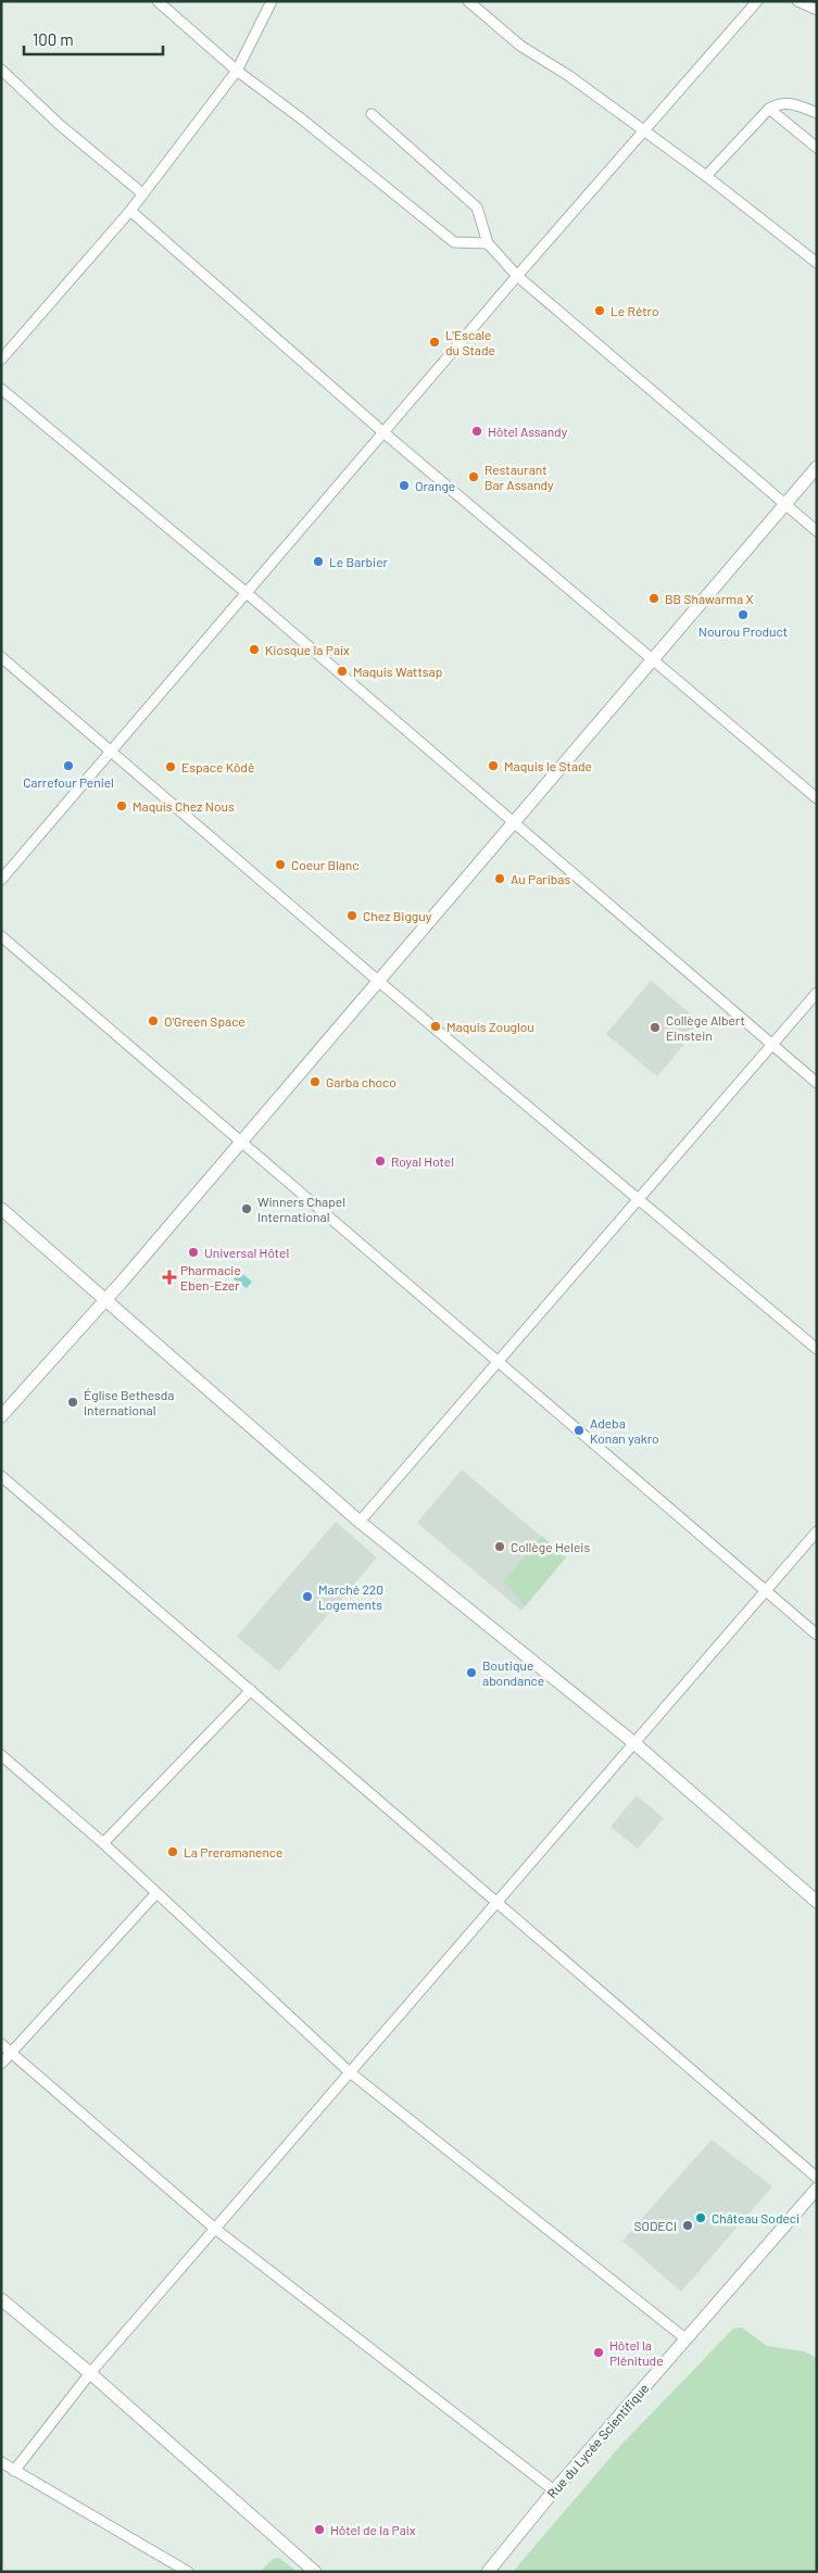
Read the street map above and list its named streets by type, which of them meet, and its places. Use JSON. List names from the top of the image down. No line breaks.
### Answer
{"streets":{"street":["Rue du Lycée Scientifique"]},"places":{"other":["Le Rétro","L'Escale du Stade","Hôtel Assandy","Restaurant Bar Assandy","Orange","Le Barbier","BB Shawarma X","Nourou Product","Kiosque la Paix","Maquis Wattsap","Carrefour Peniel","Maquis le Stade","Espace Kôdê","Maquis Chez Nous","Coeur Blanc","Au Paribas","Chez Bigguy","O'Green Space","Maquis Zouglou","Collège Albert Einstein","Garba choco","Royal Hotel","Winners Chapel International","Universal Hôtel","Église Bethesda International","Adeba Konan yakro","Collège Heleis","Marché 220 Logements","Boutique abondance","La Preramanence","Château Sodeci","SODECI","Hôtel la Plénitude","Hôtel de la Paix"],"health":["Pharmacie Eben-Ezer"]},"scale_bar":"100 m"}
